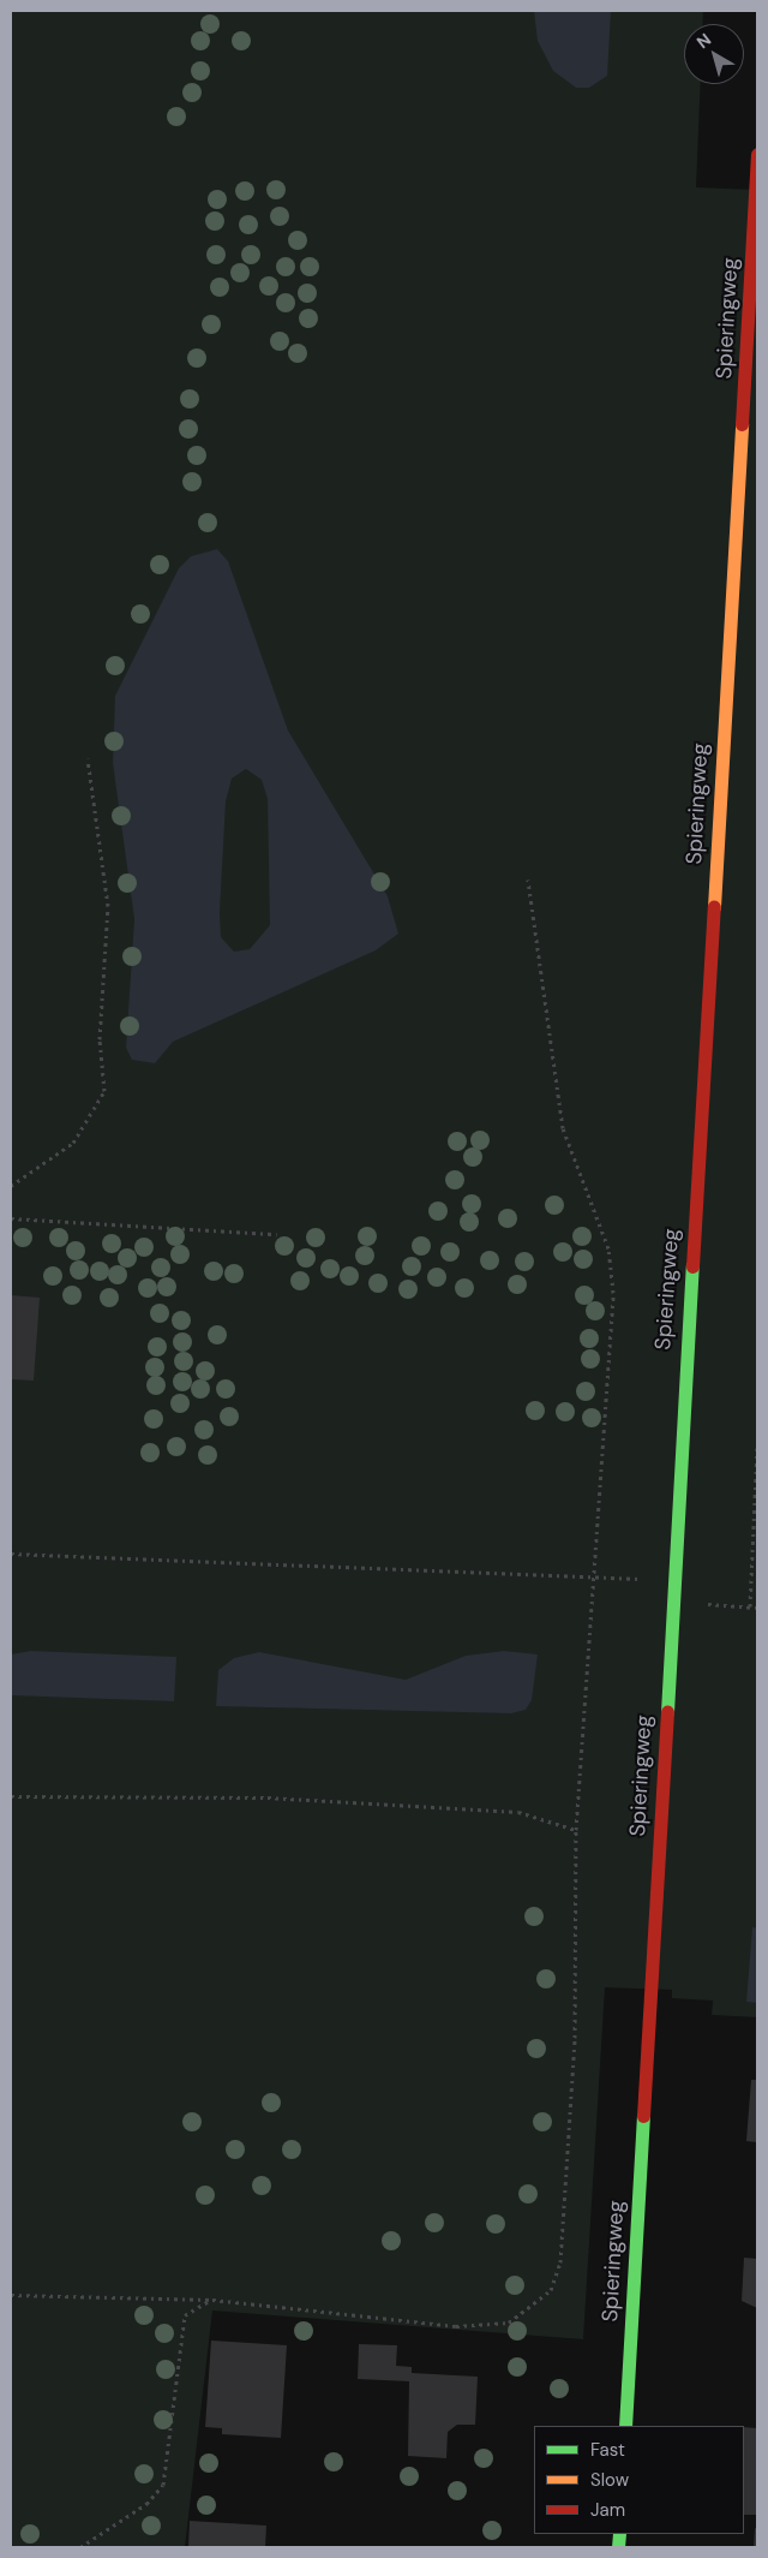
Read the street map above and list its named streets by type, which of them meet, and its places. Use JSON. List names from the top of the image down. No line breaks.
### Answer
{"streets":{"street":["Spieringweg"]},"legend":["Fast","Slow","Jam"],"north":"top left"}
